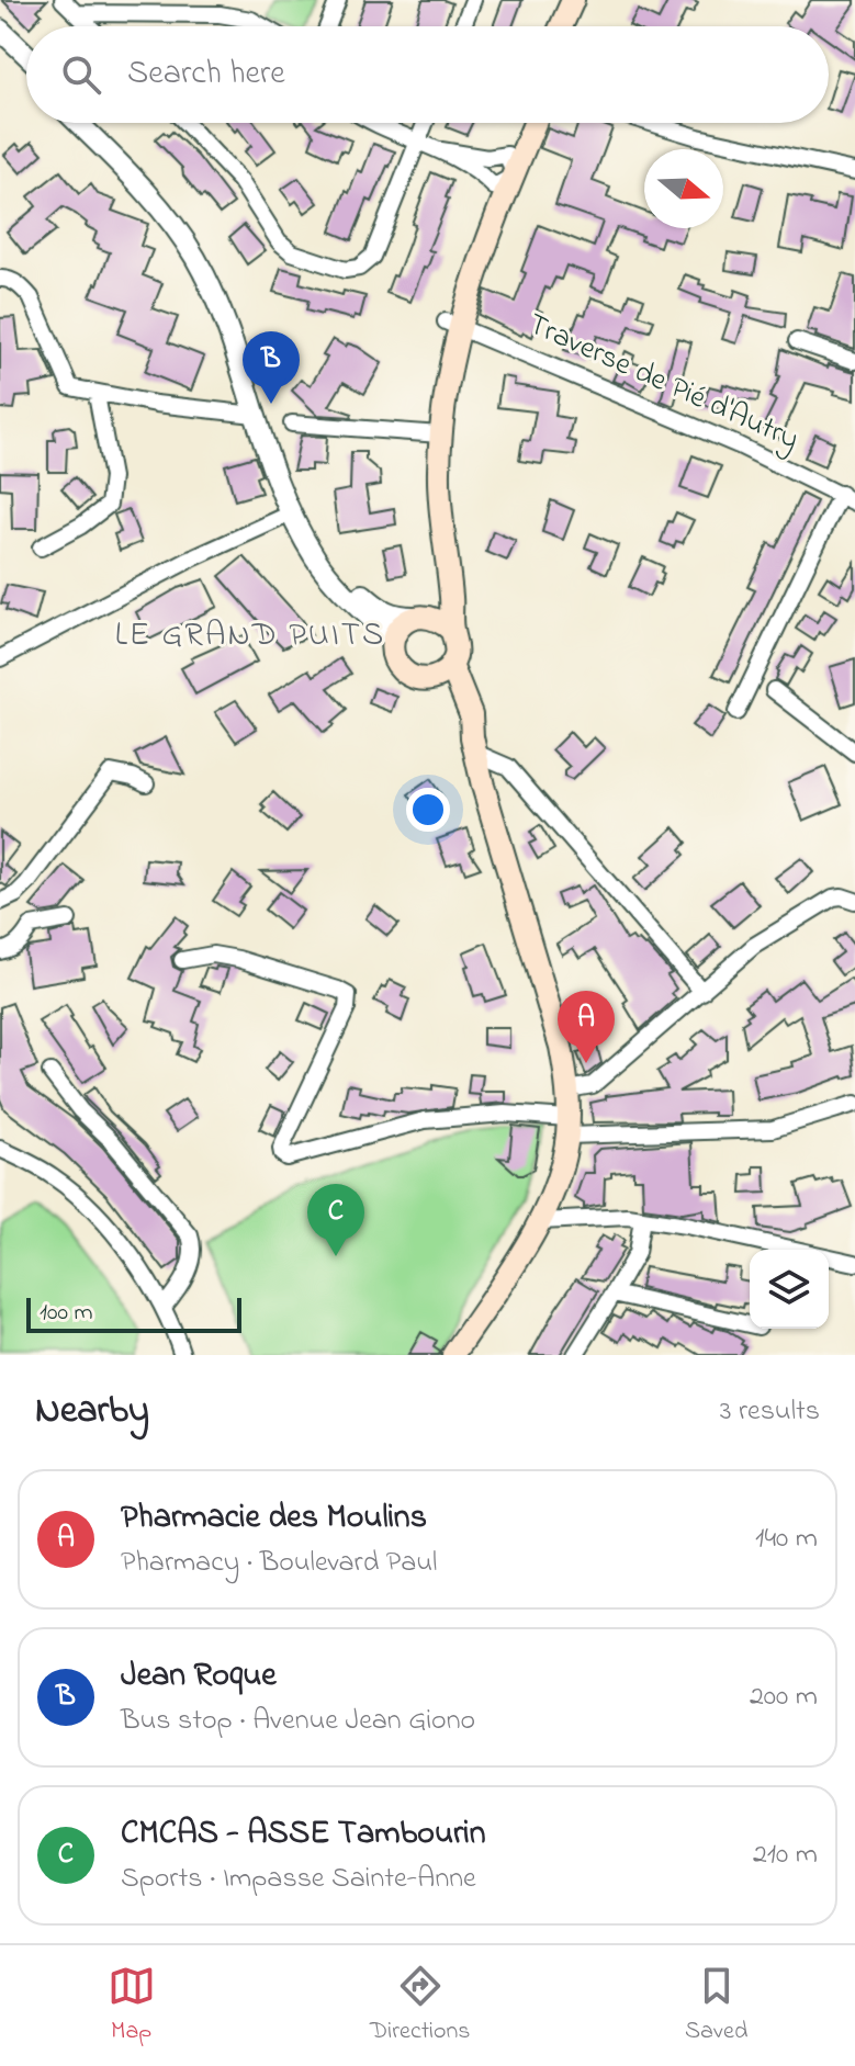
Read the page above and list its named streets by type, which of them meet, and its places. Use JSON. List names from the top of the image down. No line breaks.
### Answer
{"streets":{"street":["Traverse de Pié d'Autry"]},"districts":["LE GRAND PUITS"],"scale_bar":"100 m","north":"right","page":{"search":"Search here","pins":["B","A","C"],"scale":"100 m","heading":["Nearby","3 results"],"list":[{"mark":"A","name":"Pharmacie des Moulins","note":"Pharmacy · Boulevard Paul","value":"140 m"},{"mark":"B","name":"Jean Roque","note":"Bus stop · Avenue Jean Giono","value":"200 m"},{"mark":"C","name":"CMCAS - ASSE Tambourin","note":"Sports · Impasse Sainte-Anne","value":"210 m"}],"nav":["Map","Directions","Saved"]}}
